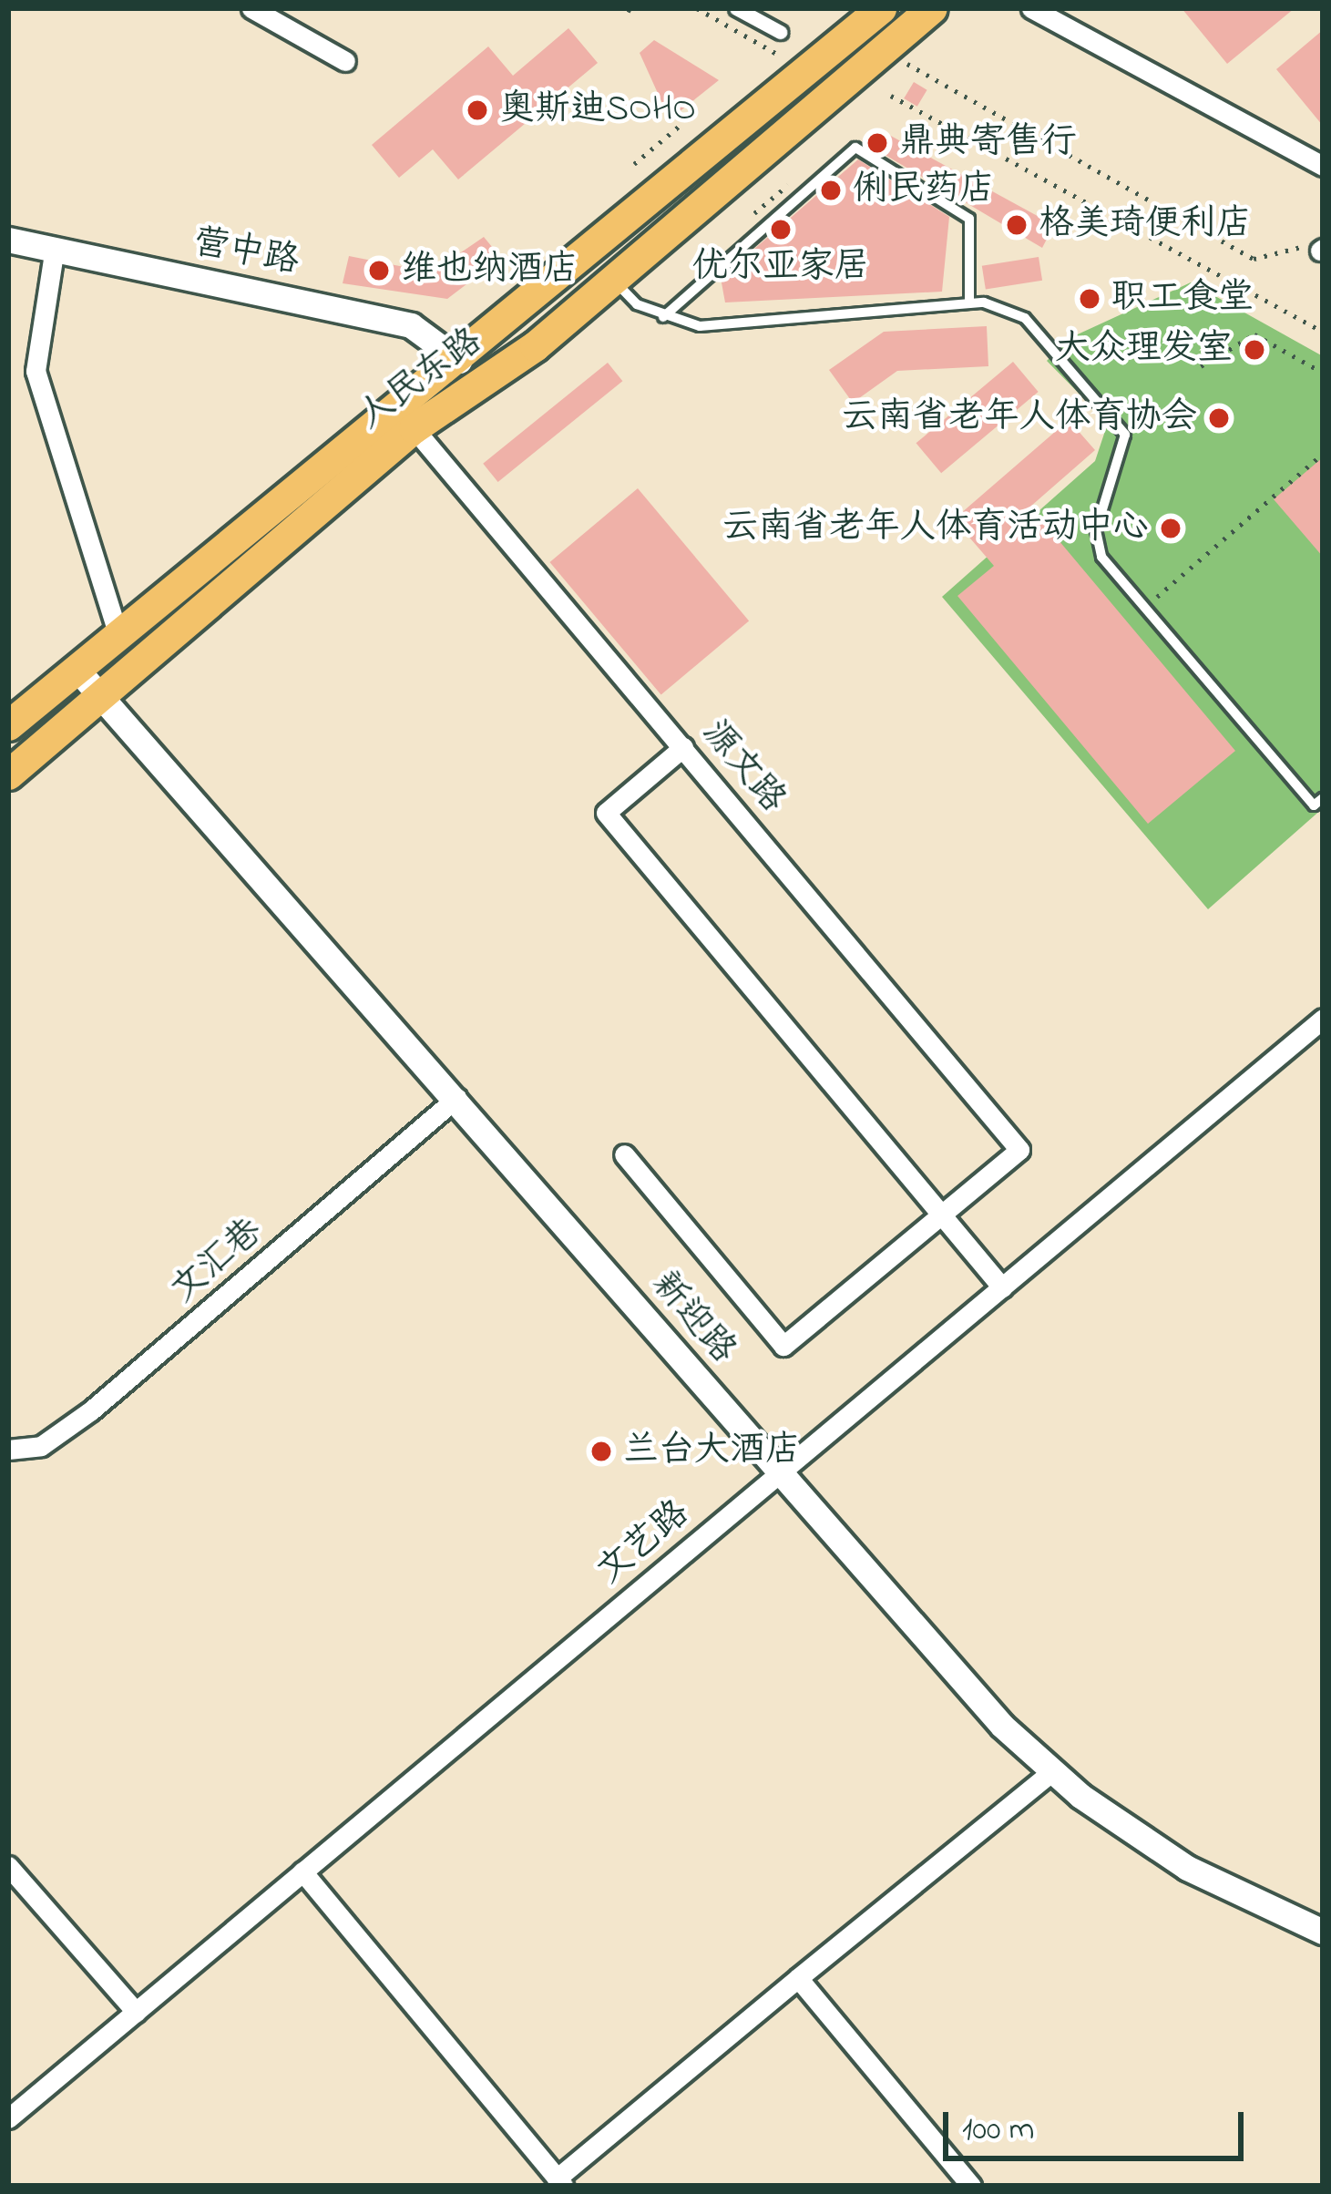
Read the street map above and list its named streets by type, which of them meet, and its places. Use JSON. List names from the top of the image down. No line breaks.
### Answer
{"streets":{"main road":["人民东路"],"street":["营中路","源文路","文汇巷","新迎路","文艺路"]},"crossings":[["营中路","人民东路"],["人民东路","源文路"],["人民东路","新迎路"],["文汇巷","新迎路"],["新迎路","文艺路"]],"places":["奥斯迪SOHO","鼎典寄售行","俐民药店","格美琦便利店","优尔亚家居","维也纳酒店","职工食堂","大众理发室","云南省老年人体育协会","云南省老年人体育活动中心","兰台大酒店"],"scale_bar":"100 m"}
